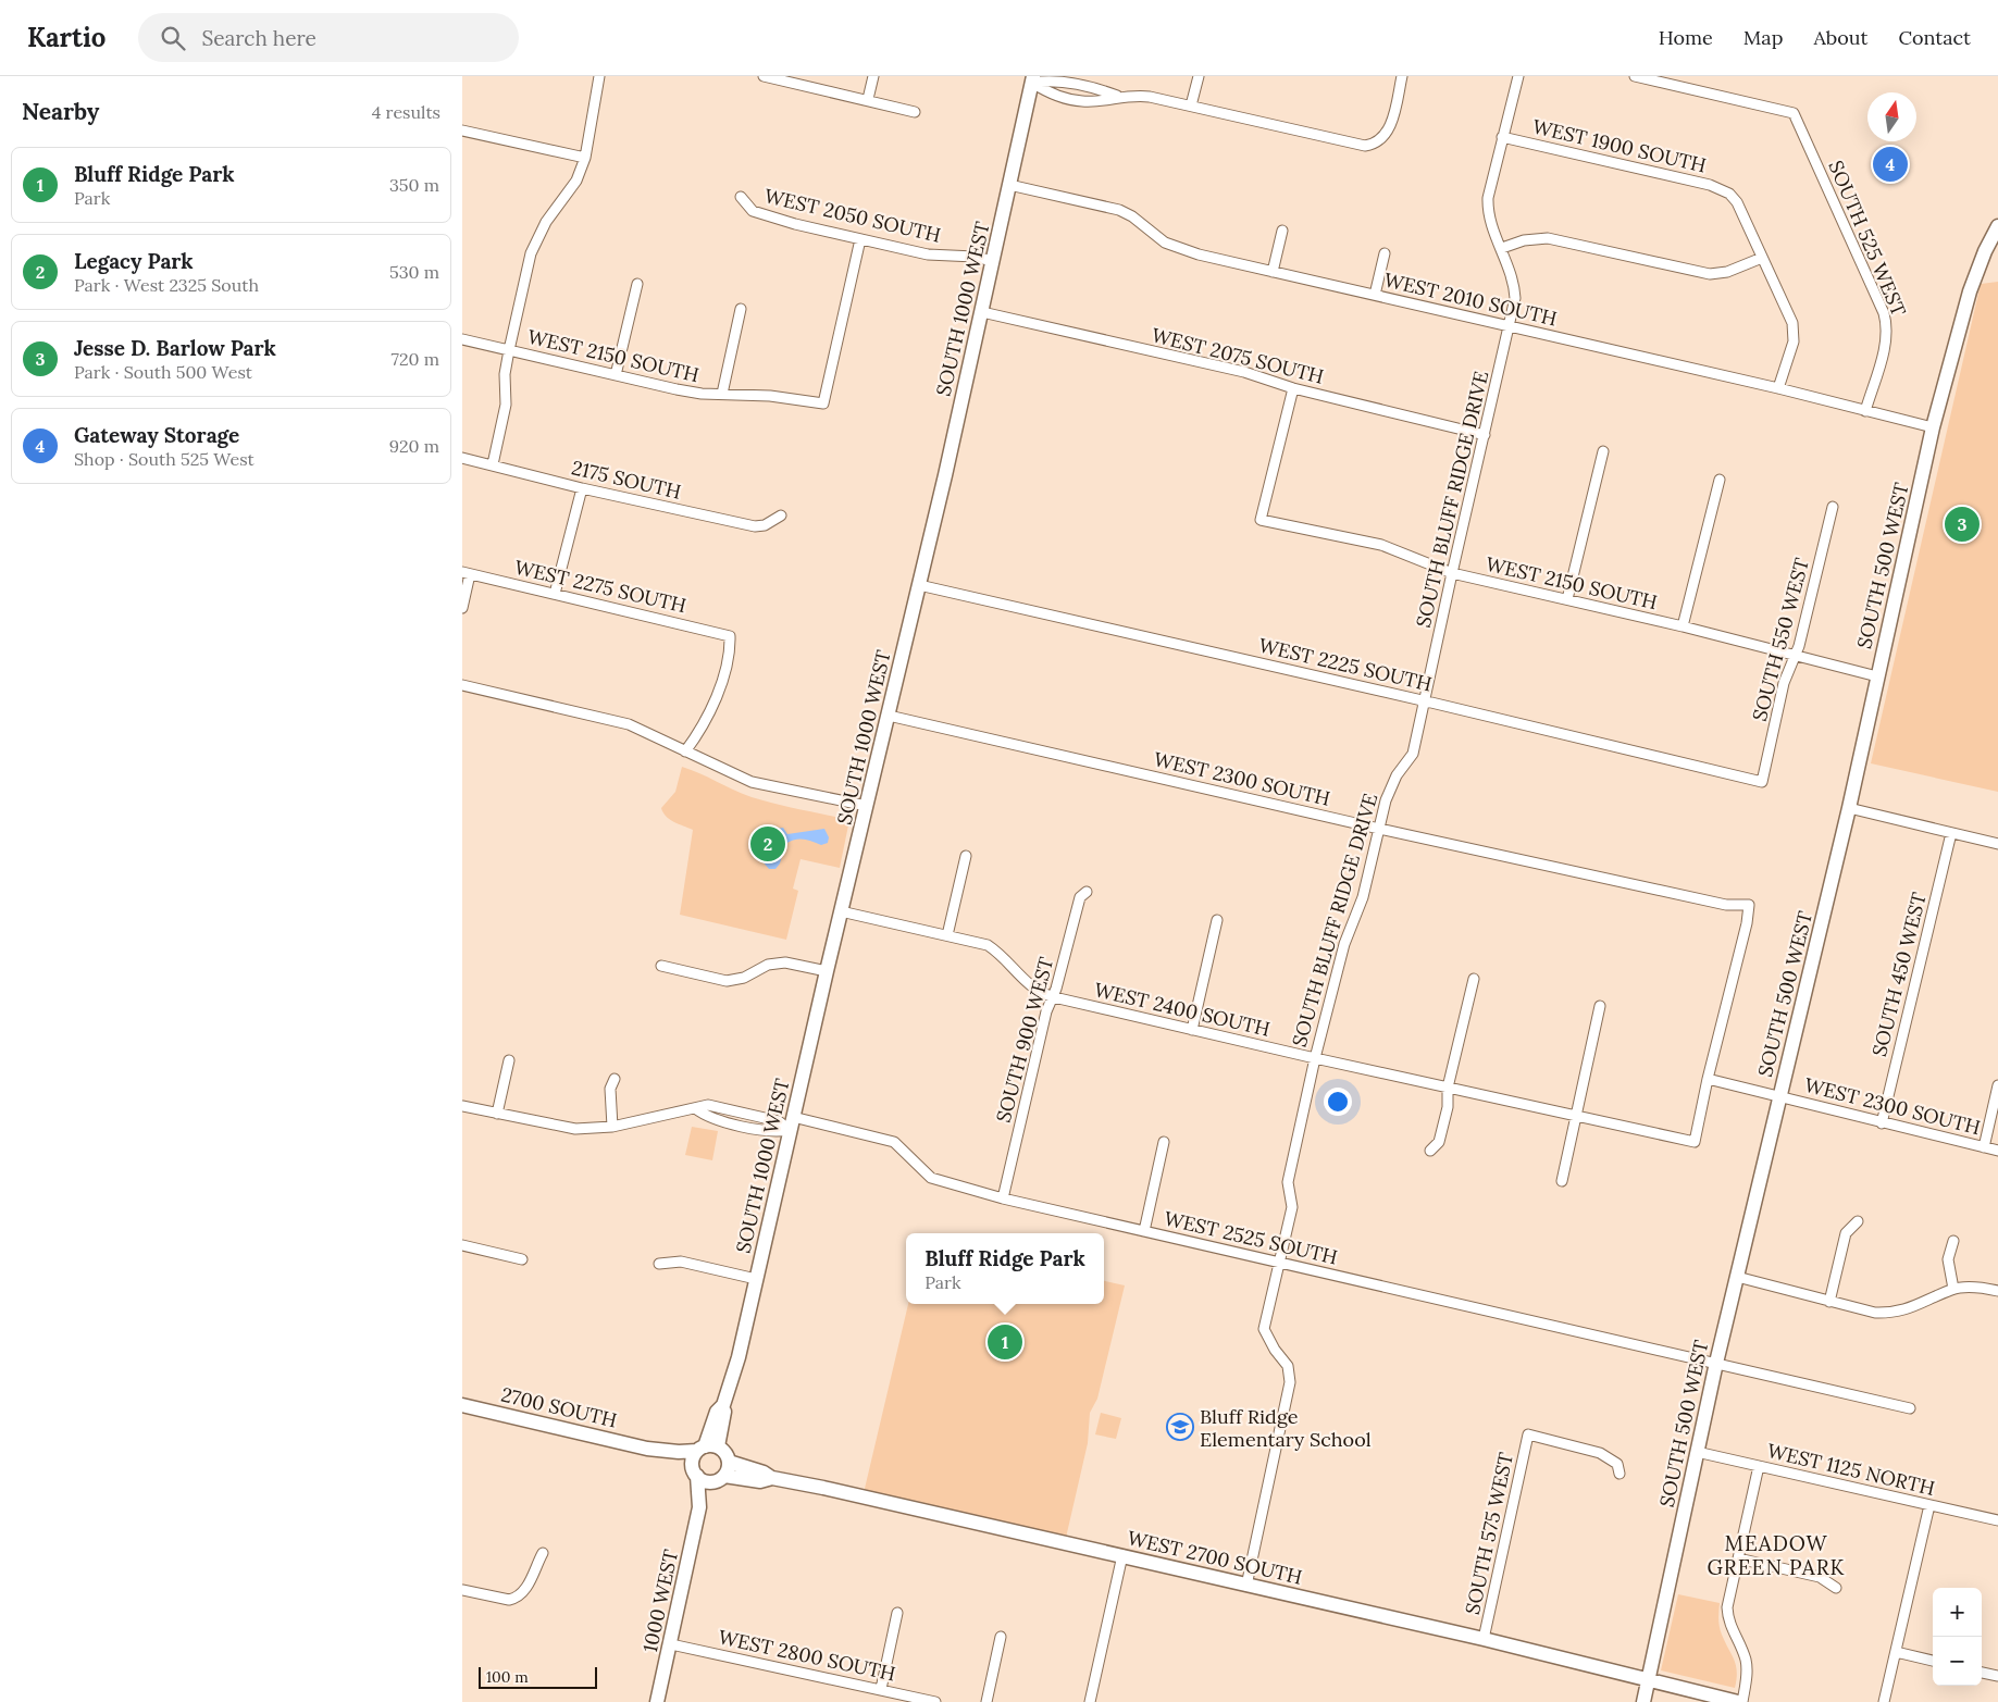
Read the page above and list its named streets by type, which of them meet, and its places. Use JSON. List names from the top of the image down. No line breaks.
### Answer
{"streets":{"main road":["SOUTH 1000 WEST","SOUTH 500 WEST","2700 SOUTH","WEST 2700 SOUTH","1000 WEST"],"street":["WEST 1900 SOUTH","WEST 2050 SOUTH","SOUTH 525 WEST","WEST 2010 SOUTH","WEST 2150 SOUTH","WEST 2075 SOUTH","2175 SOUTH","SOUTH BLUFF RIDGE DRIVE","WEST 2275 SOUTH","SOUTH 550 WEST","WEST 2225 SOUTH","WEST 2300 SOUTH","SOUTH 450 WEST","WEST 2400 SOUTH","SOUTH 900 WEST","WEST 2525 SOUTH","WEST 1125 NORTH","SOUTH 575 WEST","WEST 2800 SOUTH"]},"crossings":[["WEST 1900 SOUTH","SOUTH BLUFF RIDGE DRIVE"],["WEST 2050 SOUTH","SOUTH 1000 WEST"],["WEST 2050 SOUTH","WEST 2150 SOUTH"],["SOUTH 525 WEST","WEST 2010 SOUTH"],["WEST 2010 SOUTH","SOUTH 1000 WEST"],["WEST 2010 SOUTH","SOUTH BLUFF RIDGE DRIVE"],["WEST 2010 SOUTH","SOUTH 500 WEST"],["SOUTH 1000 WEST","WEST 2075 SOUTH"],["SOUTH 1000 WEST","WEST 2225 SOUTH"],["SOUTH 1000 WEST","WEST 2300 SOUTH"],["SOUTH 1000 WEST","WEST 2400 SOUTH"],["SOUTH 1000 WEST","WEST 2525 SOUTH"],["SOUTH 1000 WEST","WEST 2700 SOUTH"],["WEST 2150 SOUTH","WEST 2075 SOUTH"],["WEST 2150 SOUTH","SOUTH BLUFF RIDGE DRIVE"],["WEST 2150 SOUTH","SOUTH 500 WEST"],["WEST 2150 SOUTH","SOUTH 550 WEST"],["WEST 2075 SOUTH","SOUTH BLUFF RIDGE DRIVE"],["SOUTH BLUFF RIDGE DRIVE","WEST 2225 SOUTH"],["SOUTH BLUFF RIDGE DRIVE","WEST 2300 SOUTH"],["SOUTH BLUFF RIDGE DRIVE","WEST 2400 SOUTH"],["SOUTH BLUFF RIDGE DRIVE","WEST 2525 SOUTH"],["SOUTH BLUFF RIDGE DRIVE","WEST 2700 SOUTH"],["SOUTH 500 WEST","WEST 2300 SOUTH"],["SOUTH 500 WEST","WEST 2525 SOUTH"],["SOUTH 500 WEST","WEST 1125 NORTH"],["SOUTH 500 WEST","WEST 2700 SOUTH"],["SOUTH 550 WEST","WEST 2225 SOUTH"],["WEST 2300 SOUTH","SOUTH 450 WEST"],["WEST 2300 SOUTH","WEST 2400 SOUTH"],["WEST 2400 SOUTH","SOUTH 900 WEST"],["SOUTH 900 WEST","WEST 2525 SOUTH"],["SOUTH 575 WEST","WEST 2700 SOUTH"],["1000 WEST","WEST 2800 SOUTH"]],"districts":["MEADOW GREEN PARK"],"places":{"school or university":["Bluff Ridge Elementary School"]},"scale_bar":"100 m","north":"top","page":{"header":"Kartio","search":"Search here","nav":["Home","Map","About","Contact"],"heading":["Nearby","4 results"],"pins":["4","3","2","1"],"list":[{"mark":"1","name":"Bluff Ridge Park","note":"Park","value":"350 m"},{"mark":"2","name":"Legacy Park","note":"Park · West 2325 South","value":"530 m"},{"mark":"3","name":"Jesse D. Barlow Park","note":"Park · South 500 West","value":"720 m"},{"mark":"4","name":"Gateway Storage","note":"Shop · South 525 West","value":"920 m"}],"popup":["Bluff Ridge Park","Park"],"map_buttons":["+","−"],"scale":"100 m"}}
